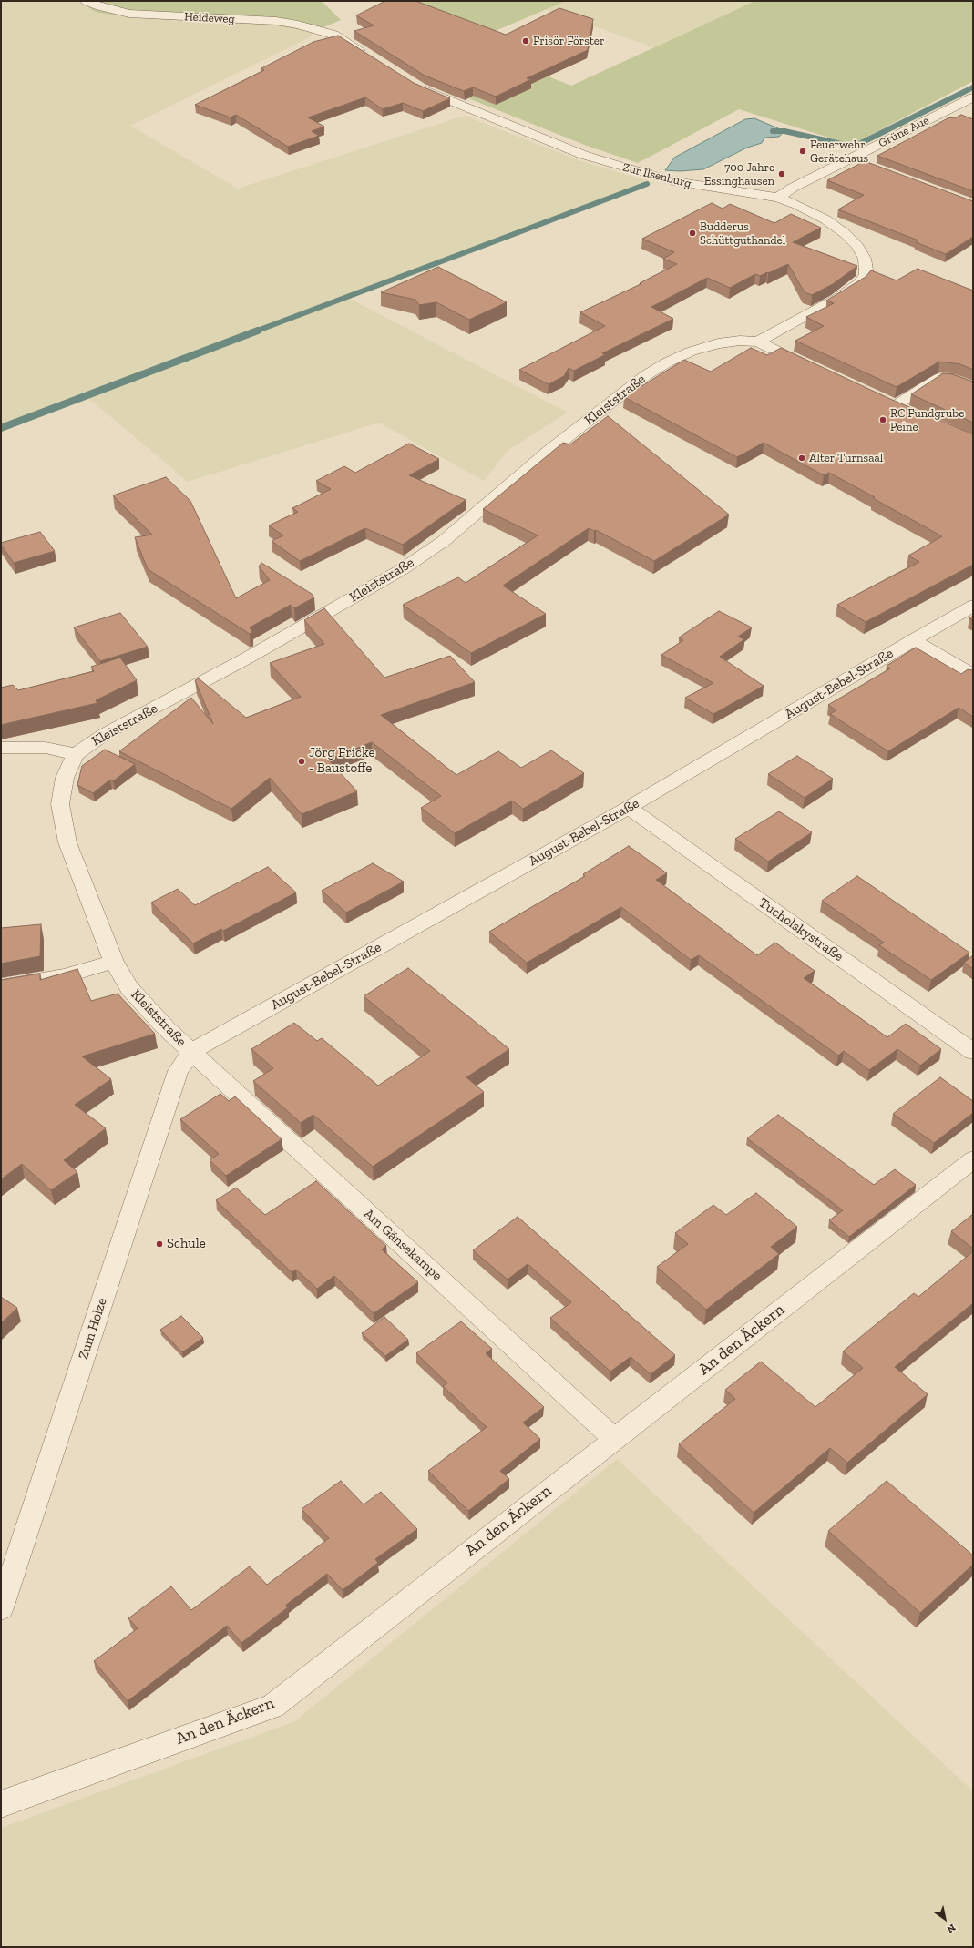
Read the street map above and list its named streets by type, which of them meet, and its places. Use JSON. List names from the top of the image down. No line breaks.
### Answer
{"streets":{"street":["Heideweg","Grüne Aue","Zur Ilsenburg","Kleiststraße","August-Bebel-Straße","Tucholskystraße","Am Gänsekampe","Zum Holze","An den Äckern"]},"crossings":[["Grüne Aue","Zur Ilsenburg"],["Zur Ilsenburg","Kleiststraße"],["Kleiststraße","August-Bebel-Straße"],["Kleiststraße","Am Gänsekampe"],["Kleiststraße","Zum Holze"],["August-Bebel-Straße","Tucholskystraße"],["August-Bebel-Straße","Am Gänsekampe"],["August-Bebel-Straße","Zum Holze"],["Am Gänsekampe","Zum Holze"],["Am Gänsekampe","An den Äckern"]],"places":["Frisör Förster","Feuerwehr Gerätehaus","700 Jahre Essinghausen","Budderus Schüttguthandel","RC Fundgrube Peine","Alter Turnsaal","Jörg Fricke - Baustoffe","Schule"],"north":"bottom right"}
